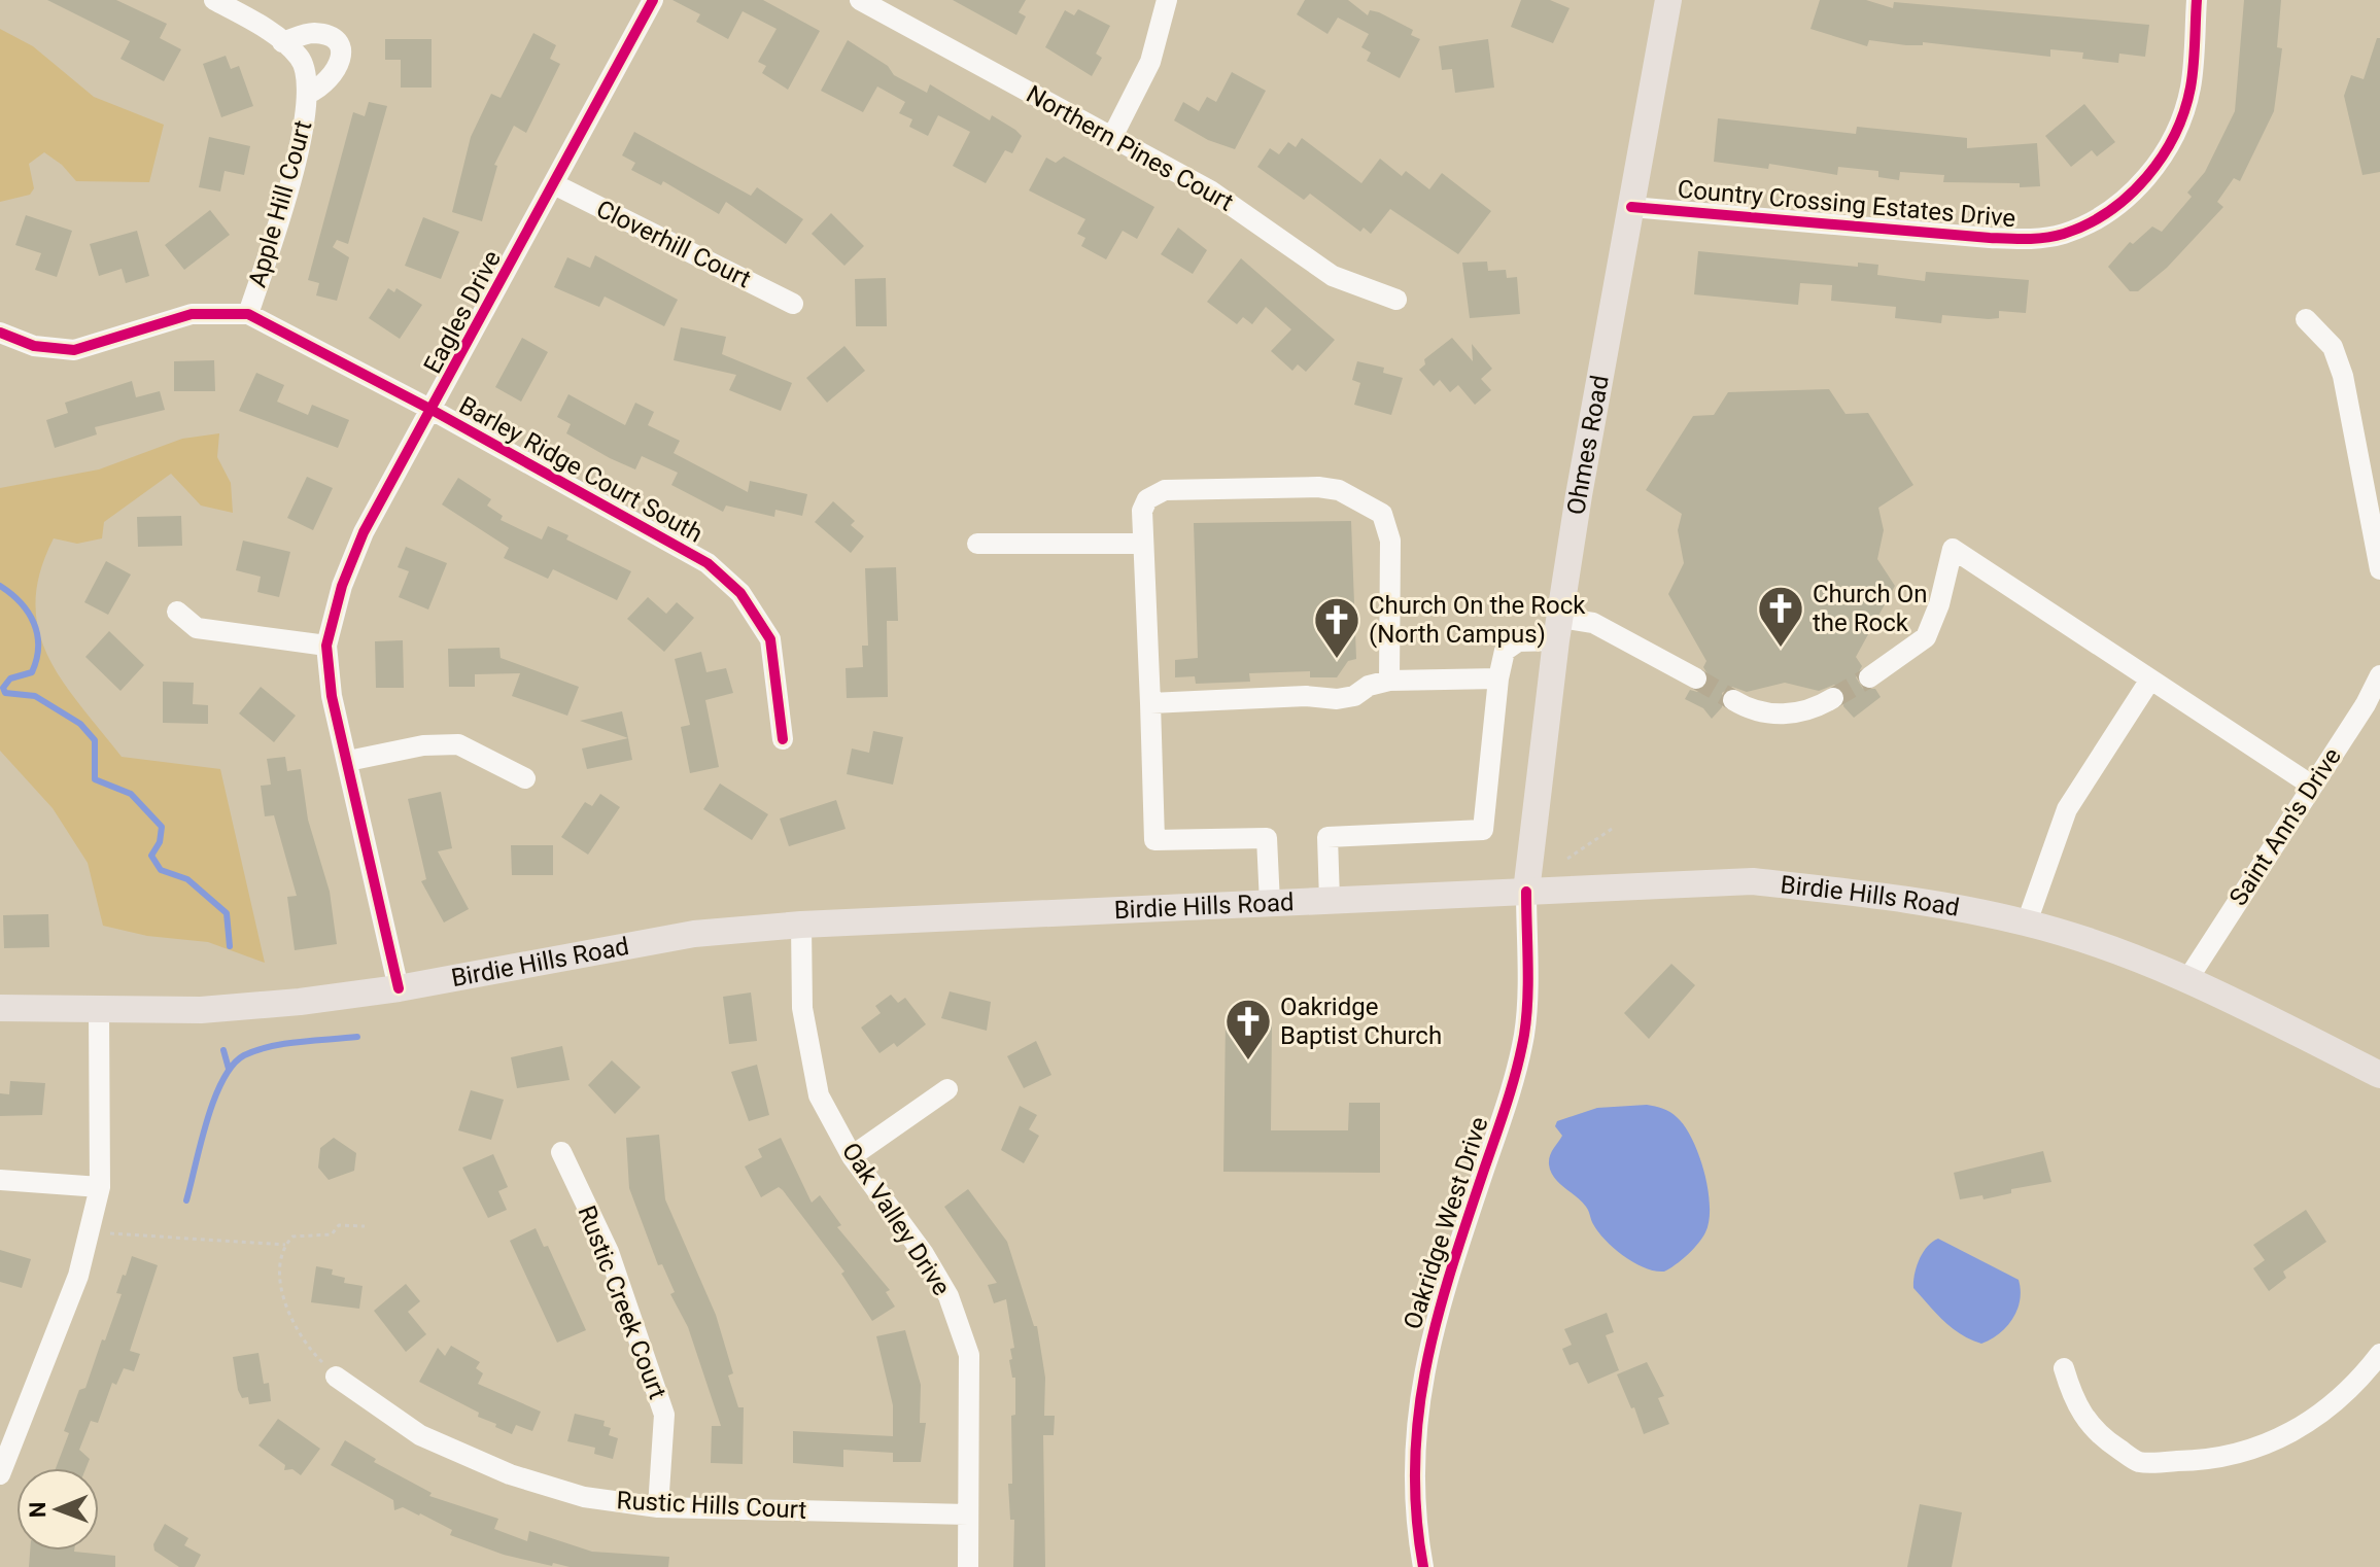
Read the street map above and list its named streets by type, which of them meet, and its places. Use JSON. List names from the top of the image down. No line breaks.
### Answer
{"streets":{"main road":["Ohmes Road","Birdie Hills Road"],"street":["Northern Pines Court","Apple Hill Court","Country Crossing Estates Drive","Cloverhill Court","Eagles Drive","Barley Ridge Court South","Saint Ann's Drive","Oak Valley Drive","Oakridge West Drive","Rustic Creek Court","Rustic Hills Court"]},"crossings":[["Apple Hill Court","Barley Ridge Court South"],["Country Crossing Estates Drive","Ohmes Road"],["Cloverhill Court","Eagles Drive"],["Eagles Drive","Barley Ridge Court South"],["Eagles Drive","Birdie Hills Road"],["Ohmes Road","Birdie Hills Road"],["Ohmes Road","Oakridge West Drive"],["Saint Ann's Drive","Birdie Hills Road"],["Birdie Hills Road","Oak Valley Drive"],["Birdie Hills Road","Oakridge West Drive"],["Oak Valley Drive","Rustic Hills Court"],["Rustic Creek Court","Rustic Hills Court"]],"places":{"church":["Church On the Rock","Church On the Rock (North Campus)","Oakridge Baptist Church"]},"north":"left"}
